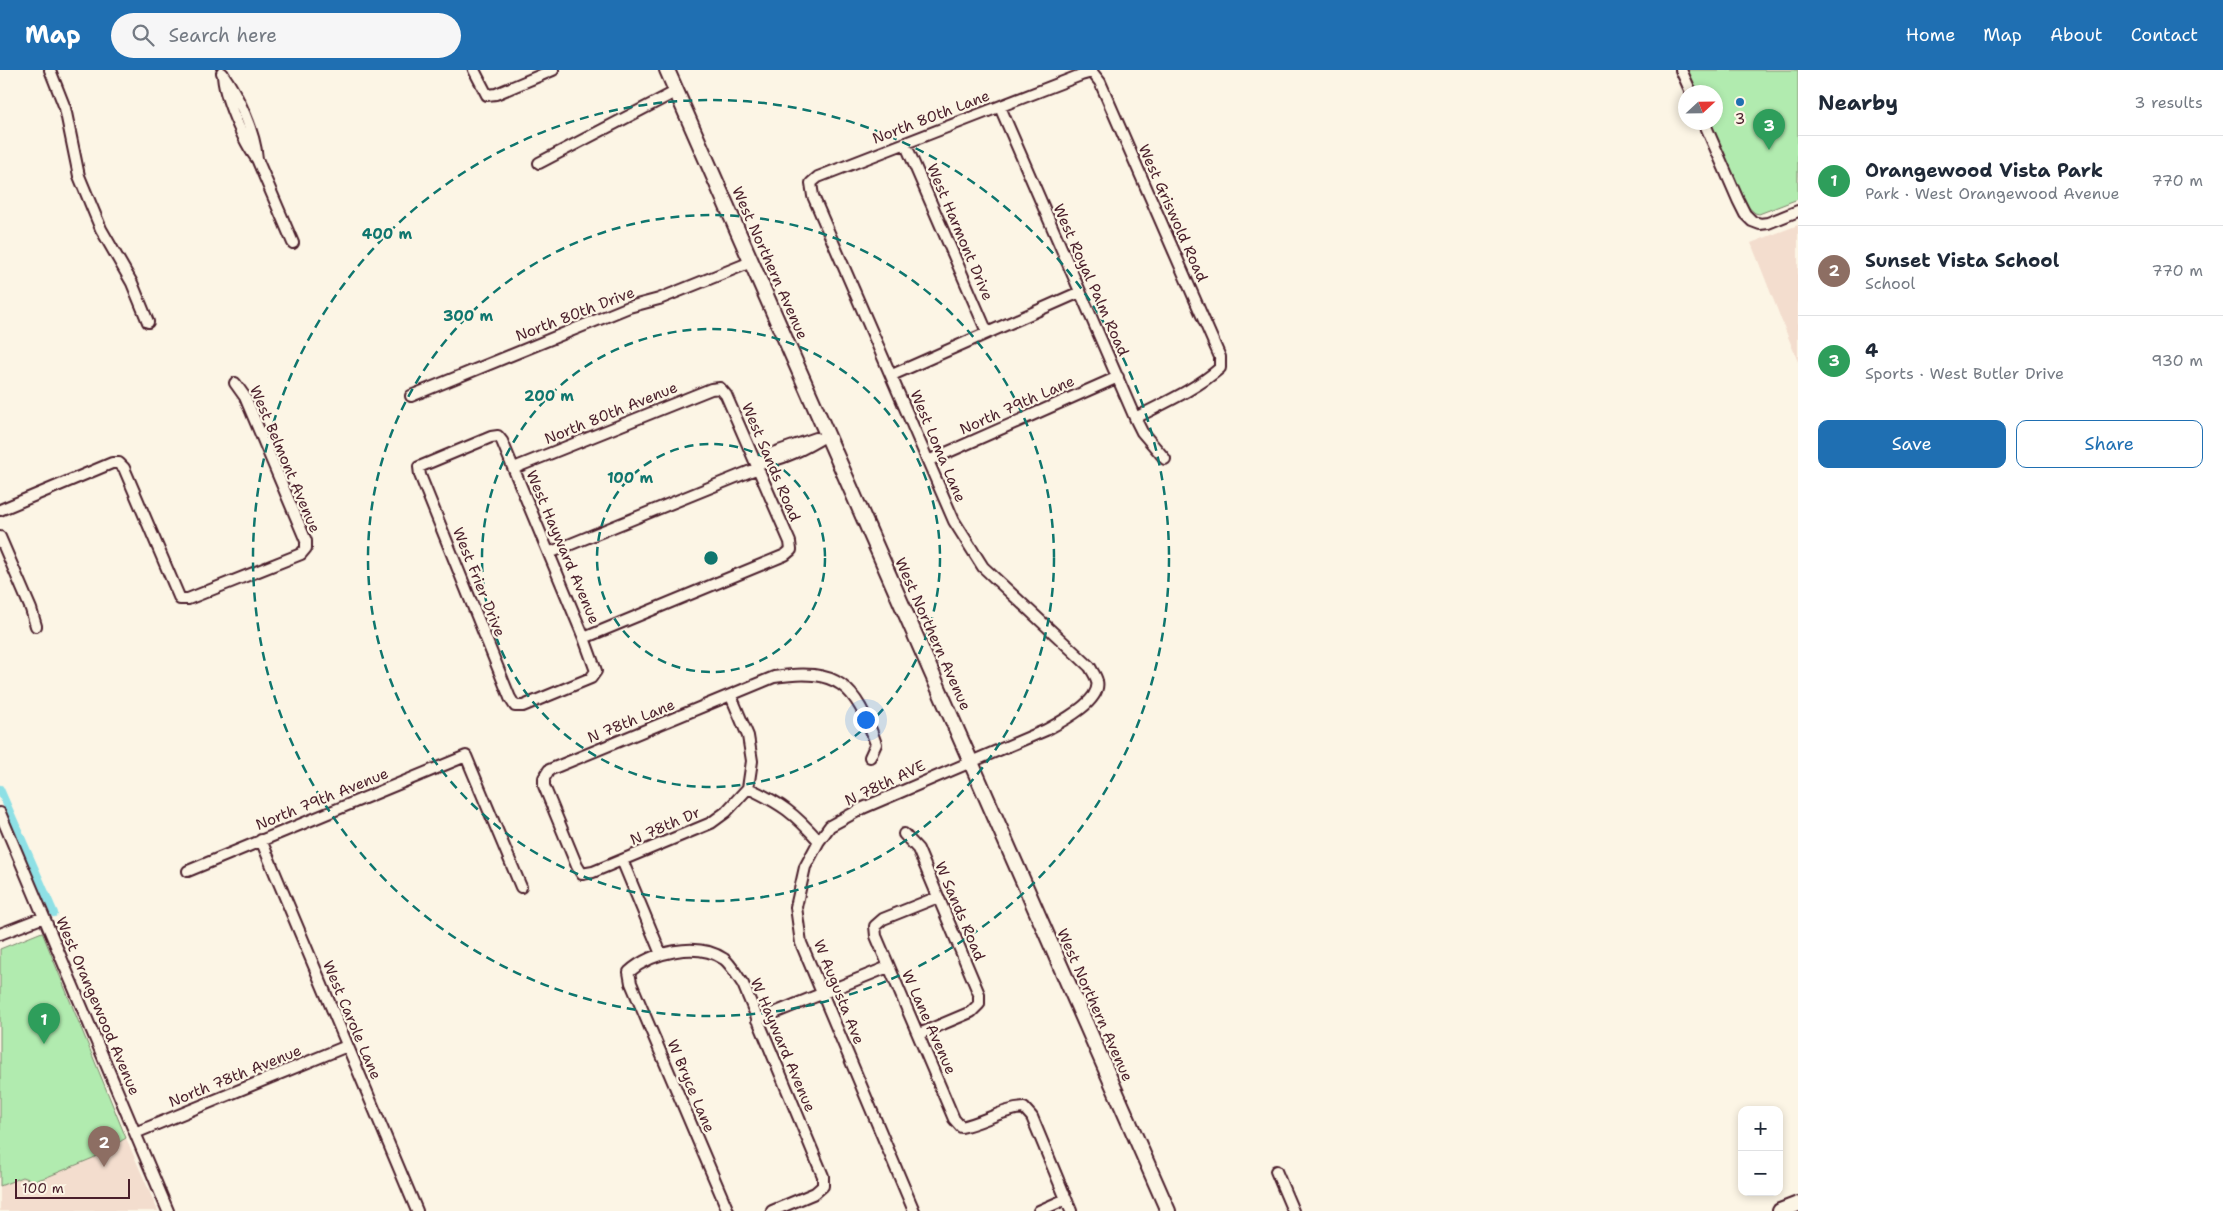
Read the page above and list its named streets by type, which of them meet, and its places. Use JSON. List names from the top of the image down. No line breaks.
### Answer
{"streets":{"main road":["West Northern Avenue"],"street":["North 80th Lane","West Griswold Road","West Harmont Drive","West Royal Palm Road","North 80th Drive","North 79th Lane","North 80th Avenue","West Loma Lane","West Belmont Avenue","West Sands Road","West Hayward Avenue","West Frier Drive","N 78th Lane","N 78th AVE","North 79th Avenue","N 78th Dr","W Sands Road","W Augusta Ave","West Orangewood Avenue","West Carole Lane","W Lane Avenue","W Hayward Avenue","North 78th Avenue","W Bryce Lane"]},"crossings":[["North 80th Lane","West Griswold Road"],["North 80th Lane","West Harmont Drive"],["North 80th Lane","West Royal Palm Road"],["North 80th Lane","West Loma Lane"],["West Griswold Road","West Royal Palm Road"],["West Northern Avenue","North 80th Drive"],["West Northern Avenue","West Loma Lane"],["West Northern Avenue","N 78th AVE"],["West Royal Palm Road","North 79th Lane"],["North 79th Lane","West Loma Lane"],["North 80th Avenue","West Sands Road"],["North 80th Avenue","West Hayward Avenue"],["West Loma Lane","N 78th AVE"],["West Sands Road","West Hayward Avenue"],["West Hayward Avenue","West Frier Drive"],["N 78th Lane","N 78th Dr"],["N 78th AVE","W Augusta Ave"],["North 79th Avenue","West Carole Lane"],["W Sands Road","W Lane Avenue"],["West Orangewood Avenue","North 78th Avenue"],["West Carole Lane","North 78th Avenue"],["W Hayward Avenue","W Bryce Lane"]],"places":["3"],"scale_bar":"100 m","north":"right","page":{"header":"Map","search":"Search here","nav":["Home","Map","About","Contact"],"heading":["Nearby","3 results"],"pins":["3","1","2"],"list":[{"mark":"1","name":"Orangewood Vista Park","note":"Park · West Orangewood Avenue","value":"770 m"},{"mark":"2","name":"Sunset Vista School","note":"School","value":"770 m"},{"mark":"3","name":"4","note":"Sports · West Butler Drive","value":"930 m"}],"buttons":["Save","Share"],"map_buttons":["+","−"],"scale":"100 m"},"rings":["400 m","300 m","200 m","100 m"]}
